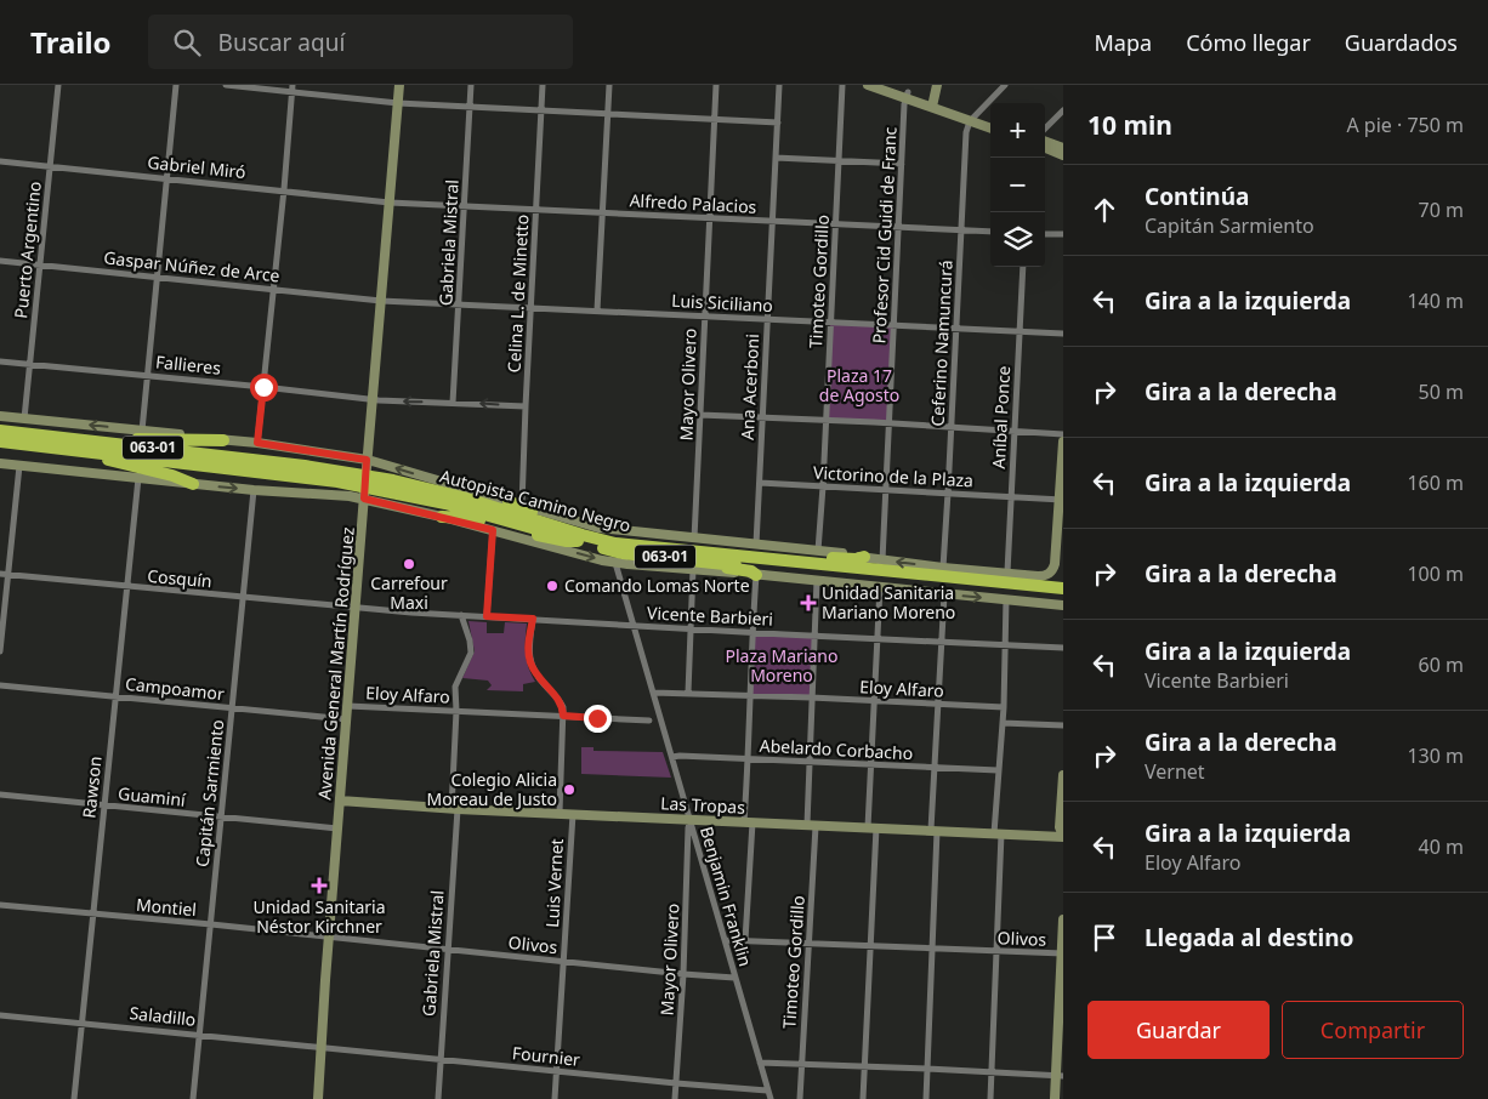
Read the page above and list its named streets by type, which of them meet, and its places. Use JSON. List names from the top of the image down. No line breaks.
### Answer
{"streets":{"highway":["063-01","Autopista Camino Negro"],"street":["Gabriel Miró","Alfredo Palacios","Profesor Cid Guidi de Franc","Gabriela Mistral","Puerto Argentino","Gaspar Núñez de Arce","Timoteo Gordillo","Celina L. de Minetto","Luis Siciliano","Ceferino Namuncurá","Fallieres","Mayor Olivero","Ana Acerboni","Aníbal Ponce","Victorino de la Plaza","Cosquín","Vicente Barbieri","Avenida General Martín Rodríguez","Campoamor","Eloy Alfaro","Abelardo Corbacho","Rawson","Capitán Sarmiento","Guaminí","Las Tropas","Luis Vernet","Benjamin Franklin","Montiel","Olivos","Saladillo","Fournier"]},"crossings":[["Gabriel Miró","Alfredo Palacios"],["Gabriel Miró","Puerto Argentino"],["Gabriel Miró","Avenida General Martín Rodríguez"],["Alfredo Palacios","Profesor Cid Guidi de Franc"],["Alfredo Palacios","Gabriela Mistral"],["Alfredo Palacios","Timoteo Gordillo"],["Alfredo Palacios","Celina L. de Minetto"],["Alfredo Palacios","Ceferino Namuncurá"],["Alfredo Palacios","Mayor Olivero"],["Alfredo Palacios","Ana Acerboni"],["Alfredo Palacios","Avenida General Martín Rodríguez"],["Profesor Cid Guidi de Franc","Luis Siciliano"],["Profesor Cid Guidi de Franc","Victorino de la Plaza"],["Gabriela Mistral","Luis Siciliano"],["Gabriela Mistral","Fallieres"],["Gabriela Mistral","Vicente Barbieri"],["Gabriela Mistral","Eloy Alfaro"],["Gabriela Mistral","Las Tropas"],["Gabriela Mistral","Olivos"],["Gabriela Mistral","Fournier"],["Puerto Argentino","Gaspar Núñez de Arce"],["Puerto Argentino","Fallieres"],["Gaspar Núñez de Arce","Luis Siciliano"],["Gaspar Núñez de Arce","Avenida General Martín Rodríguez"],["Timoteo Gordillo","Luis Siciliano"],["Timoteo Gordillo","Victorino de la Plaza"],["Timoteo Gordillo","Vicente Barbieri"],["Timoteo Gordillo","Eloy Alfaro"],["Timoteo Gordillo","Abelardo Corbacho"],["Timoteo Gordillo","Las Tropas"],["Timoteo Gordillo","Olivos"],["Celina L. de Minetto","Luis Siciliano"],["Celina L. de Minetto","Fallieres"],["Luis Siciliano","Ceferino Namuncurá"],["Luis Siciliano","Mayor Olivero"],["Luis Siciliano","Ana Acerboni"],["Luis Siciliano","Aníbal Ponce"],["Luis Siciliano","Avenida General Martín Rodríguez"],["Ceferino Namuncurá","Victorino de la Plaza"],["Fallieres","Avenida General Martín Rodríguez"],["Mayor Olivero","Las Tropas"],["Mayor Olivero","Benjamin Franklin"],["Mayor Olivero","Olivos"],["Mayor Olivero","Fournier"],["Ana Acerboni","Victorino de la Plaza"],["Aníbal Ponce","Victorino de la Plaza"],["Cosquín","Vicente Barbieri"],["Cosquín","Avenida General Martín Rodríguez"],["Cosquín","Rawson"],["Cosquín","Capitán Sarmiento"],["Vicente Barbieri","Avenida General Martín Rodríguez"],["Vicente Barbieri","Benjamin Franklin"],["Avenida General Martín Rodríguez","Campoamor"],["Avenida General Martín Rodríguez","Eloy Alfaro"],["Avenida General Martín Rodríguez","Guaminí"],["Avenida General Martín Rodríguez","Las Tropas"],["Avenida General Martín Rodríguez","Montiel"],["Avenida General Martín Rodríguez","Olivos"],["Avenida General Martín Rodríguez","Saladillo"],["Avenida General Martín Rodríguez","Fournier"],["Campoamor","Rawson"],["Campoamor","Capitán Sarmiento"],["Eloy Alfaro","Benjamin Franklin"],["Abelardo Corbacho","Benjamin Franklin"],["Rawson","Guaminí"],["Rawson","Montiel"],["Rawson","Saladillo"],["Capitán Sarmiento","Guaminí"],["Capitán Sarmiento","Montiel"],["Capitán Sarmiento","Saladillo"],["Las Tropas","Luis Vernet"],["Las Tropas","Benjamin Franklin"],["Luis Vernet","Olivos"],["Luis Vernet","Fournier"],["Benjamin Franklin","Olivos"],["Benjamin Franklin","Fournier"],["Montiel","Olivos"],["Saladillo","Fournier"]],"parks":["Plaza 17 de Agosto","Plaza Mariano Moreno"],"places":{"other":["Carrefour Maxi","Comando Lomas Norte","Colegio Alicia Moreau de Justo"],"health":["Unidad Sanitaria Mariano Moreno","Unidad Sanitaria Néstor Kirchner"]},"page":{"header":"Trailo","search":"Buscar aquí","nav":["Mapa","Cómo llegar","Guardados"],"heading":["10 min","A pie · 750 m"],"map_buttons":["+","−"],"list":[["Continúa","Capitán Sarmiento","70 m"],["Gira a la izquierda","140 m"],["Gira a la derecha","50 m"],["Gira a la izquierda","160 m"],["Gira a la derecha","100 m"],["Gira a la izquierda","Vicente Barbieri","60 m"],["Gira a la derecha","Vernet","130 m"],["Gira a la izquierda","Eloy Alfaro","40 m"],"Llegada al destino"],"buttons":["Guardar","Compartir"]}}
